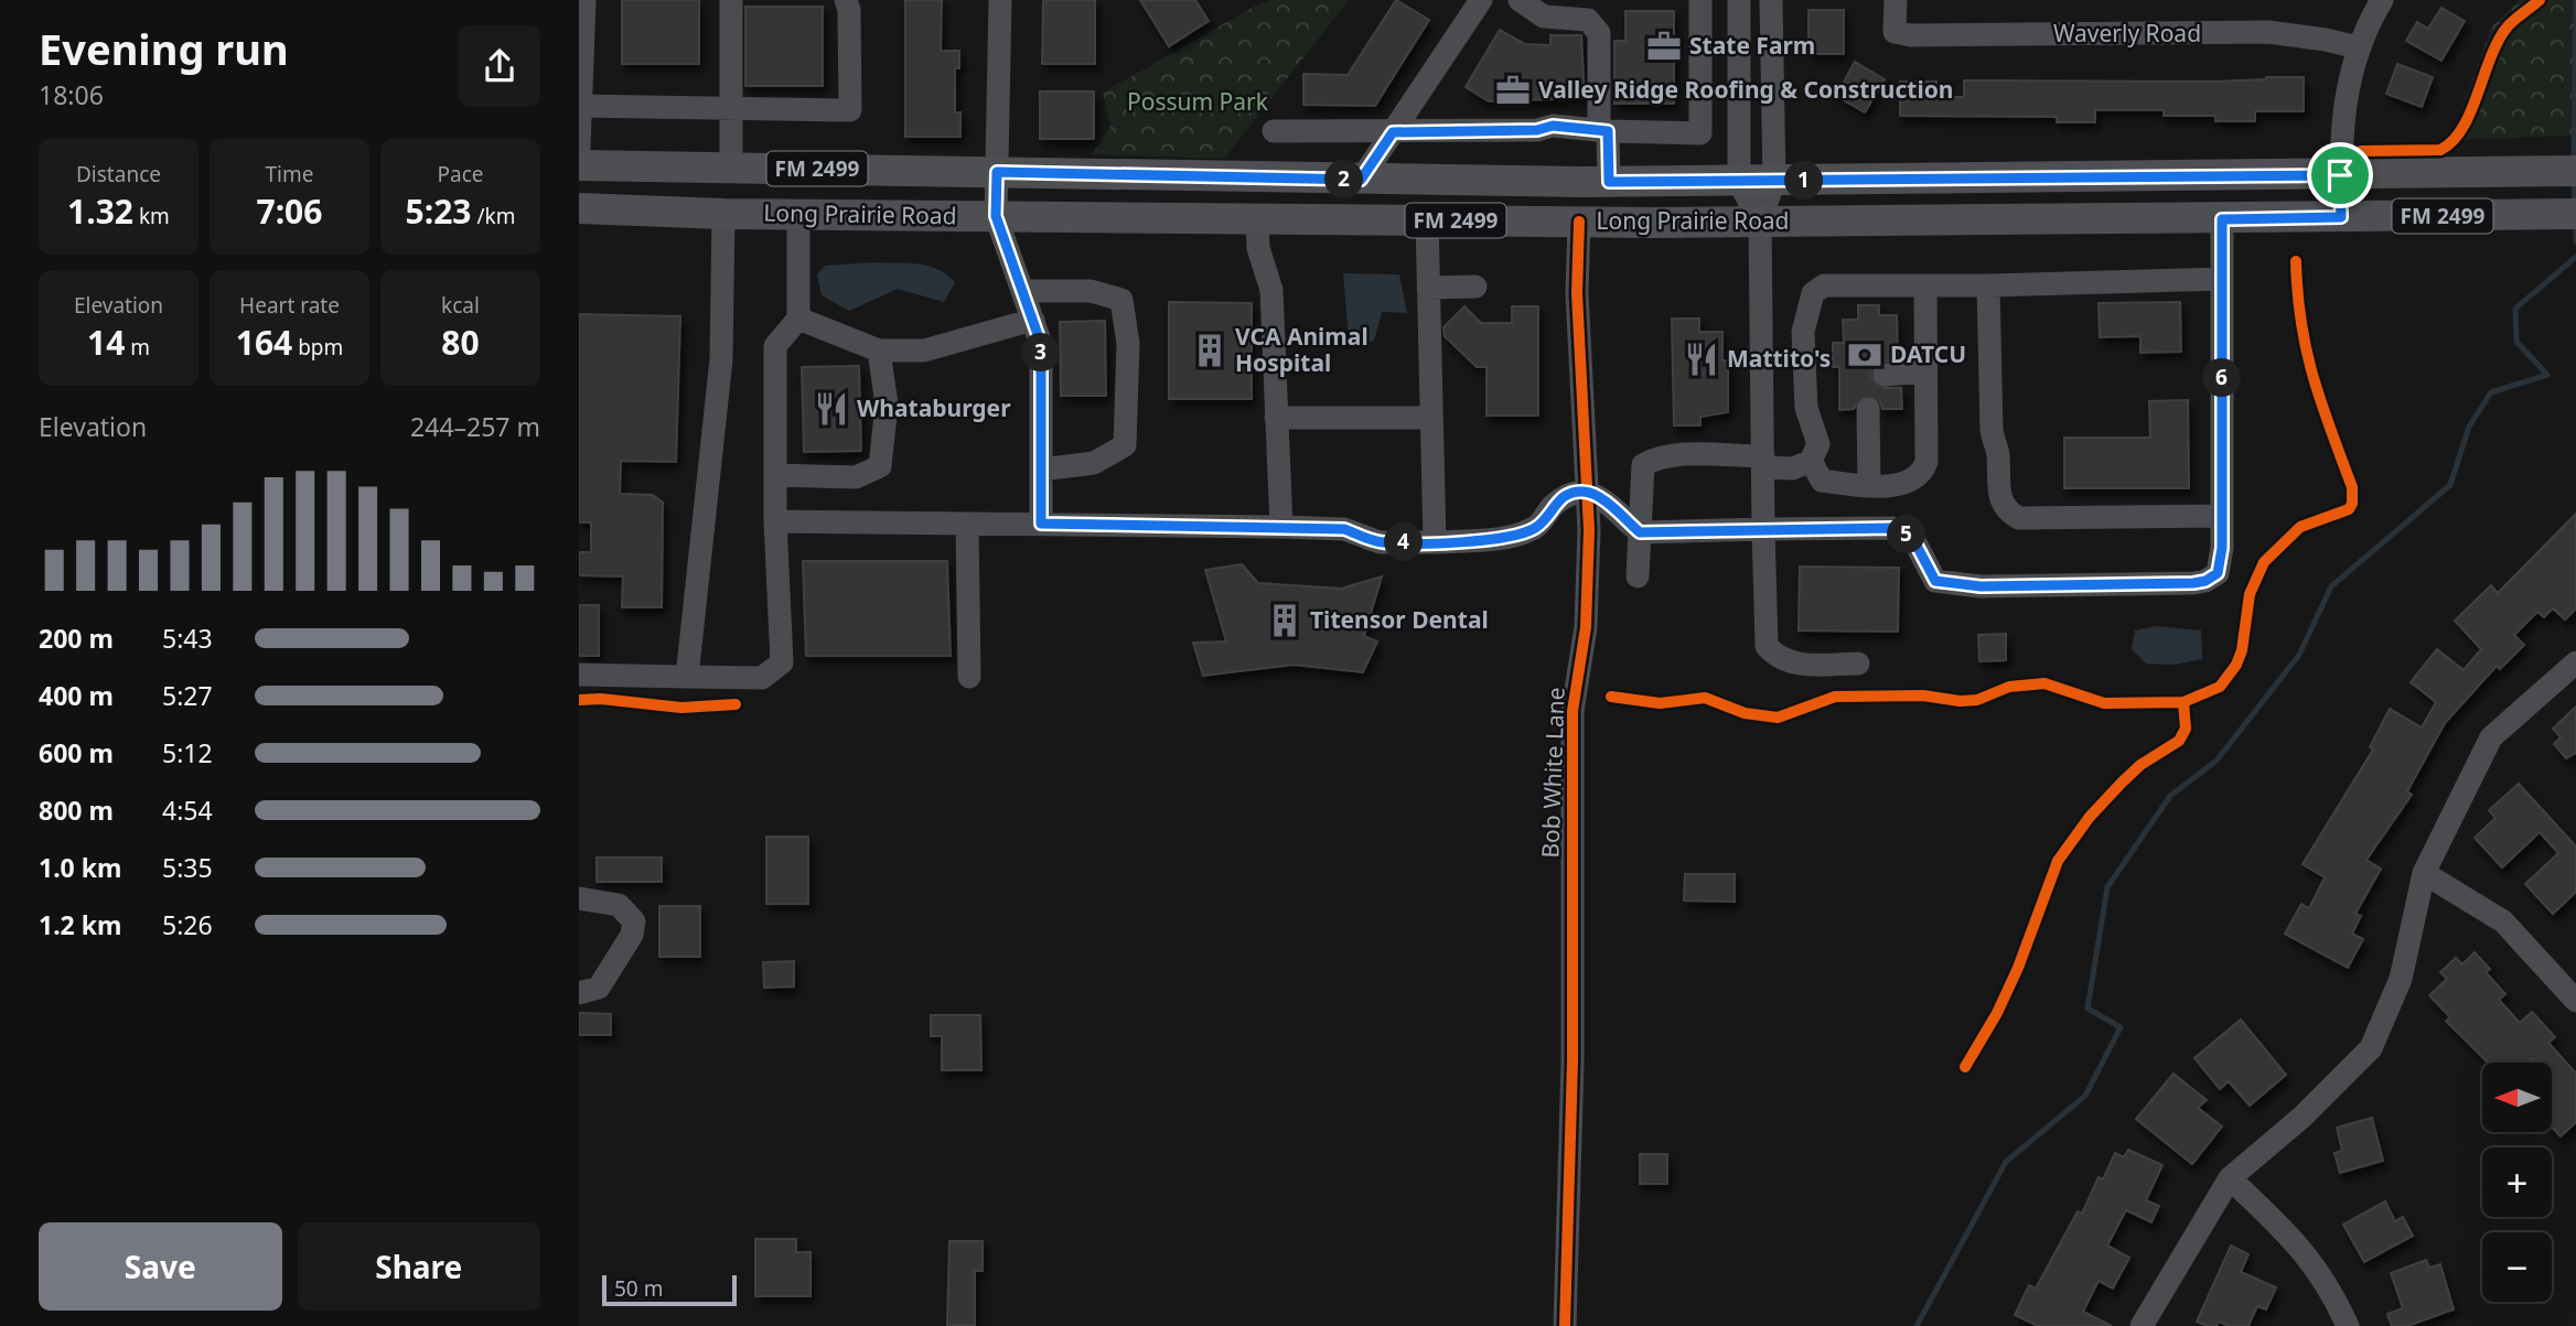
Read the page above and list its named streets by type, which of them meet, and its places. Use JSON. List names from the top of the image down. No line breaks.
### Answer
{"streets":{"main road":["FM 2499","Long Prairie Road"],"street":["Waverly Road","Bob White Lane"]},"crossings":[["Long Prairie Road","Bob White Lane"]],"parks":["Possum Park"],"places":{"office":["State Farm","Valley Ridge Roofing & Construction"],"building":["VCA Animal Hospital","Titensor Dental"],"bank":["DATCU"],"restaurant":["Mattito's","Whataburger"]},"scale_bar":"50 m","north":"left","page":{"heading":["Evening run","18:06"],"stats":[["Distance","1.32 km"],["Time","7:06"],["Pace","5:23 /km"],["Elevation","14 m"],["Heart rate","164 bpm"],["kcal","80"]],"pins":["2","1","3","6","5","4"],"chart":["Elevation","244–257 m"],"list":[{"name":"200 m","note":"5:43"},{"name":"400 m","note":"5:27"},{"name":"600 m","note":"5:12"},{"name":"800 m","note":"4:54"},{"name":"1.0 km","note":"5:35"},{"name":"1.2 km","note":"5:26"}],"map_buttons":["+","−"],"buttons":["Save","Share"],"scale":"50 m"}}
